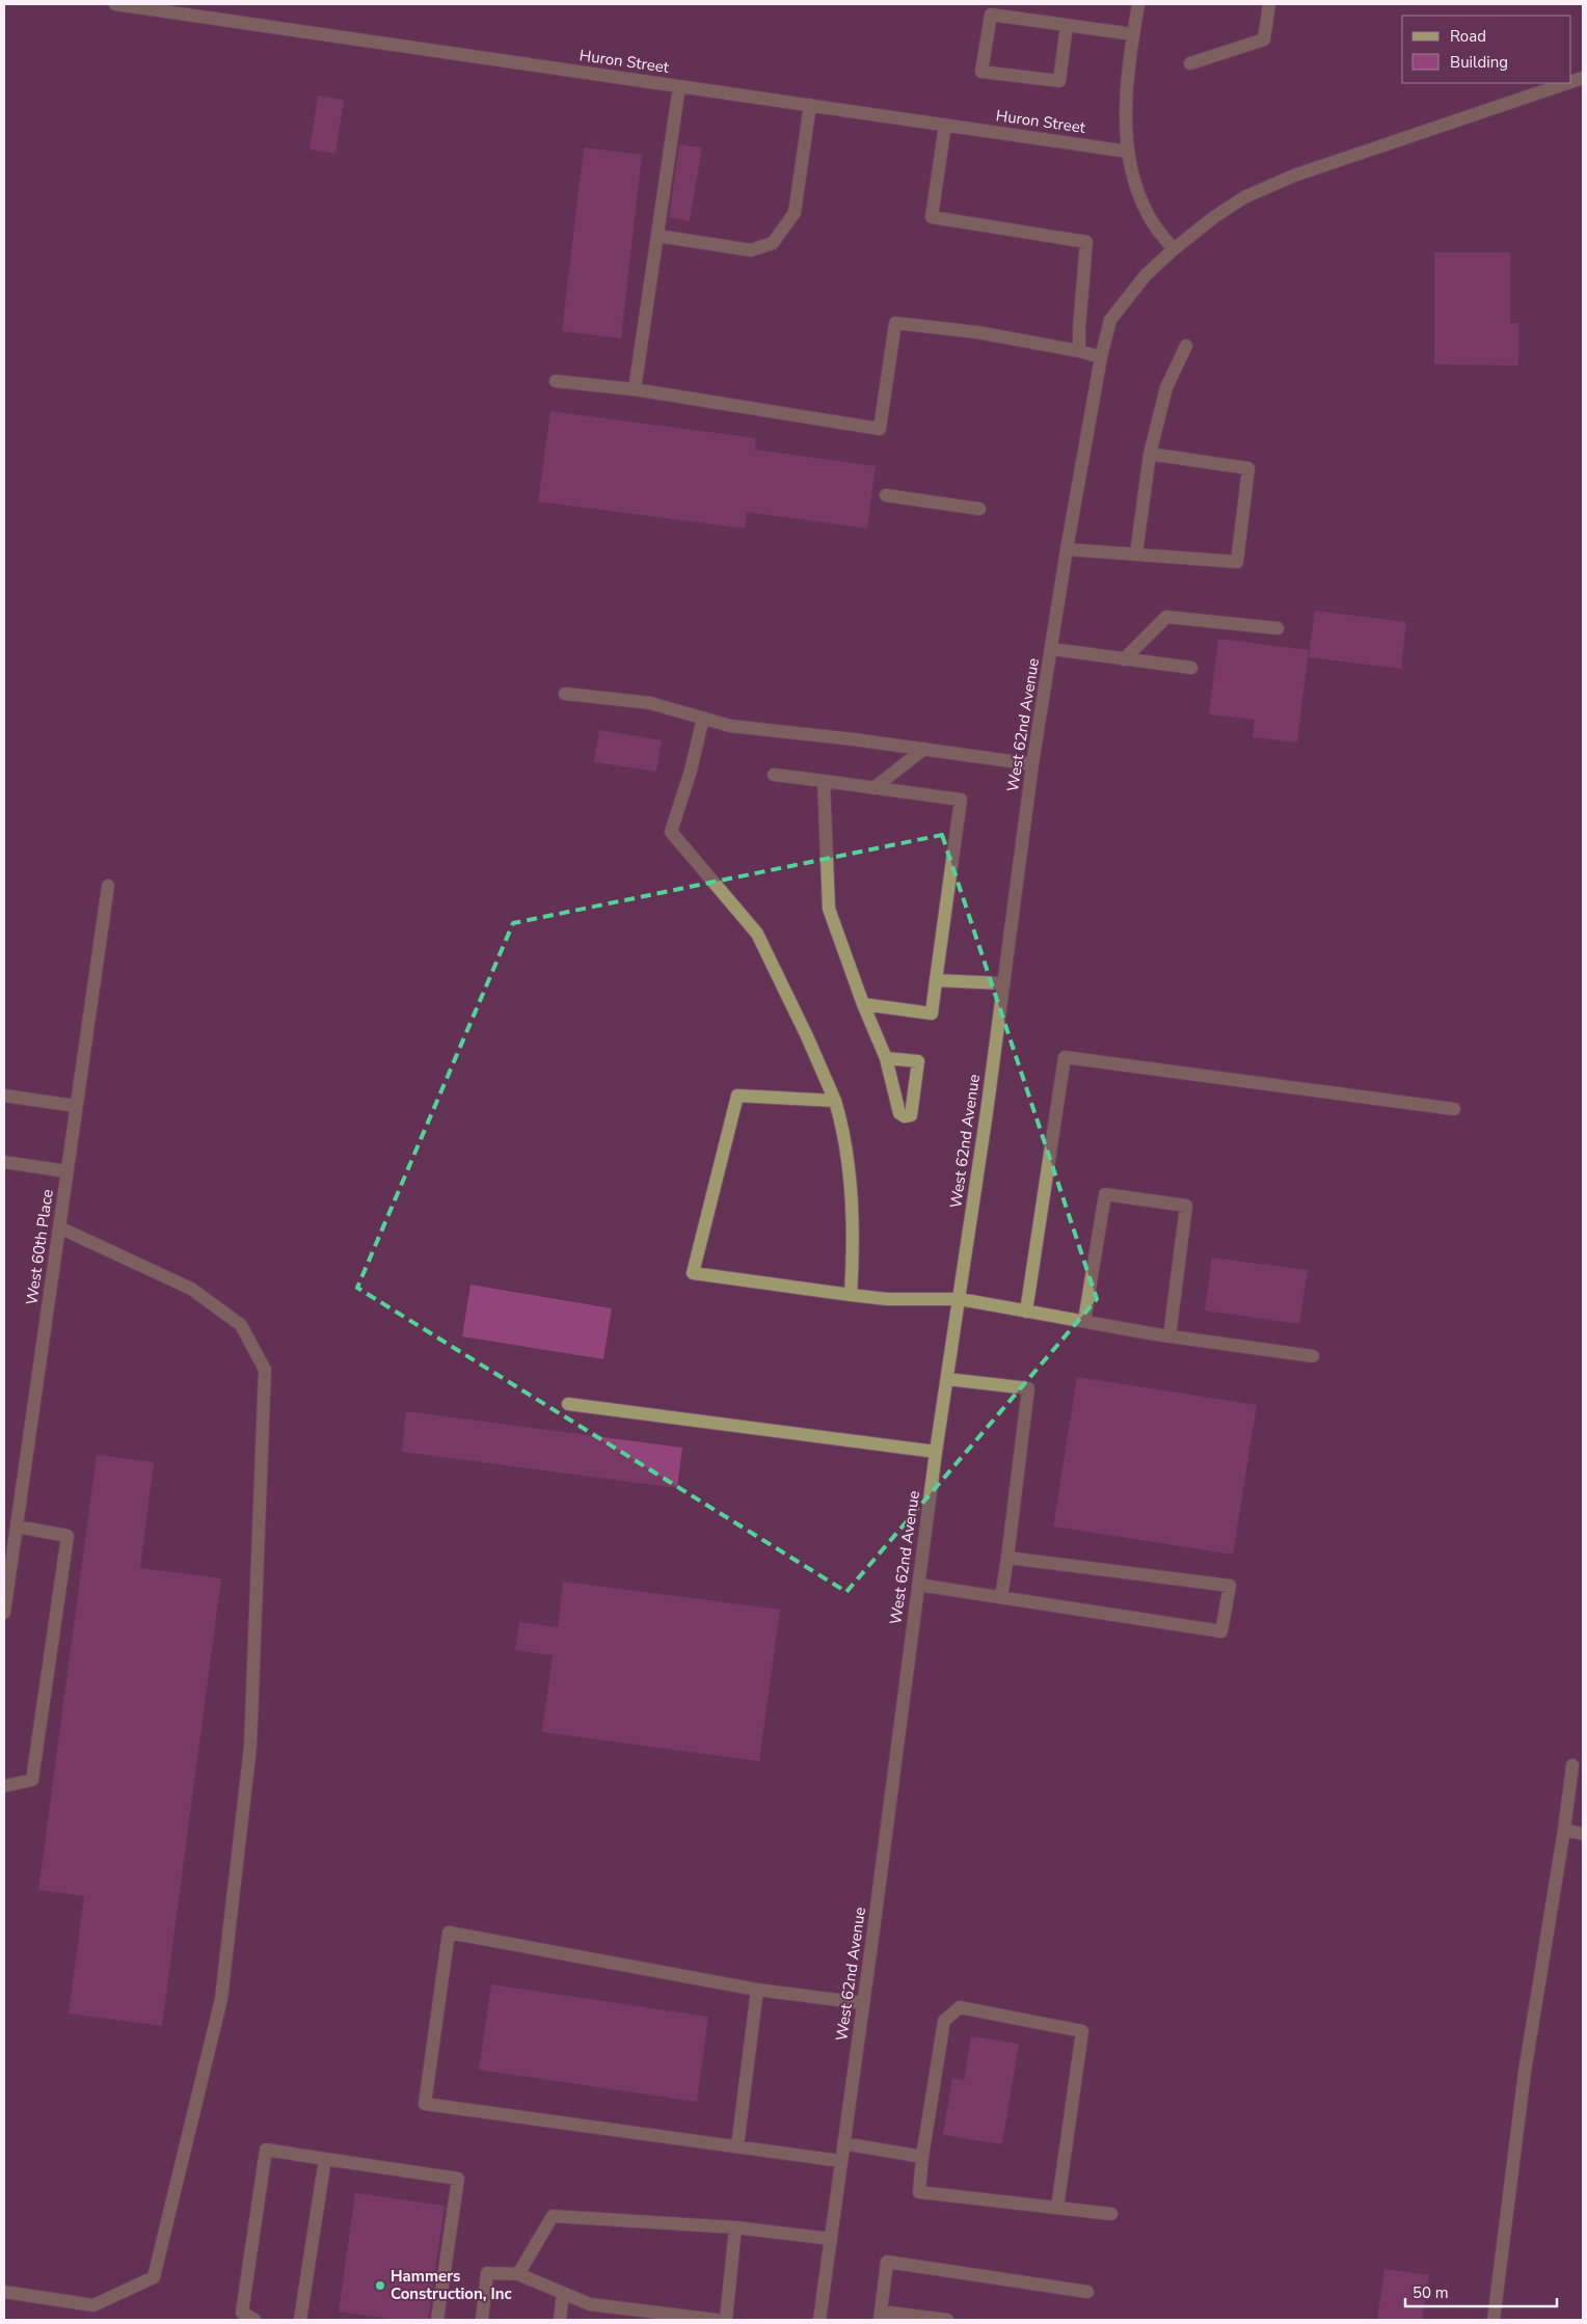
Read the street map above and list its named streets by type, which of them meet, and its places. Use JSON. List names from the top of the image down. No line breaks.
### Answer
{"streets":{"street":["Huron Street","West 62nd Avenue","West 60th Place"]},"places":["Hammers Construction, Inc"],"legend":["Road","Building"],"scale_bar":"50 m"}
